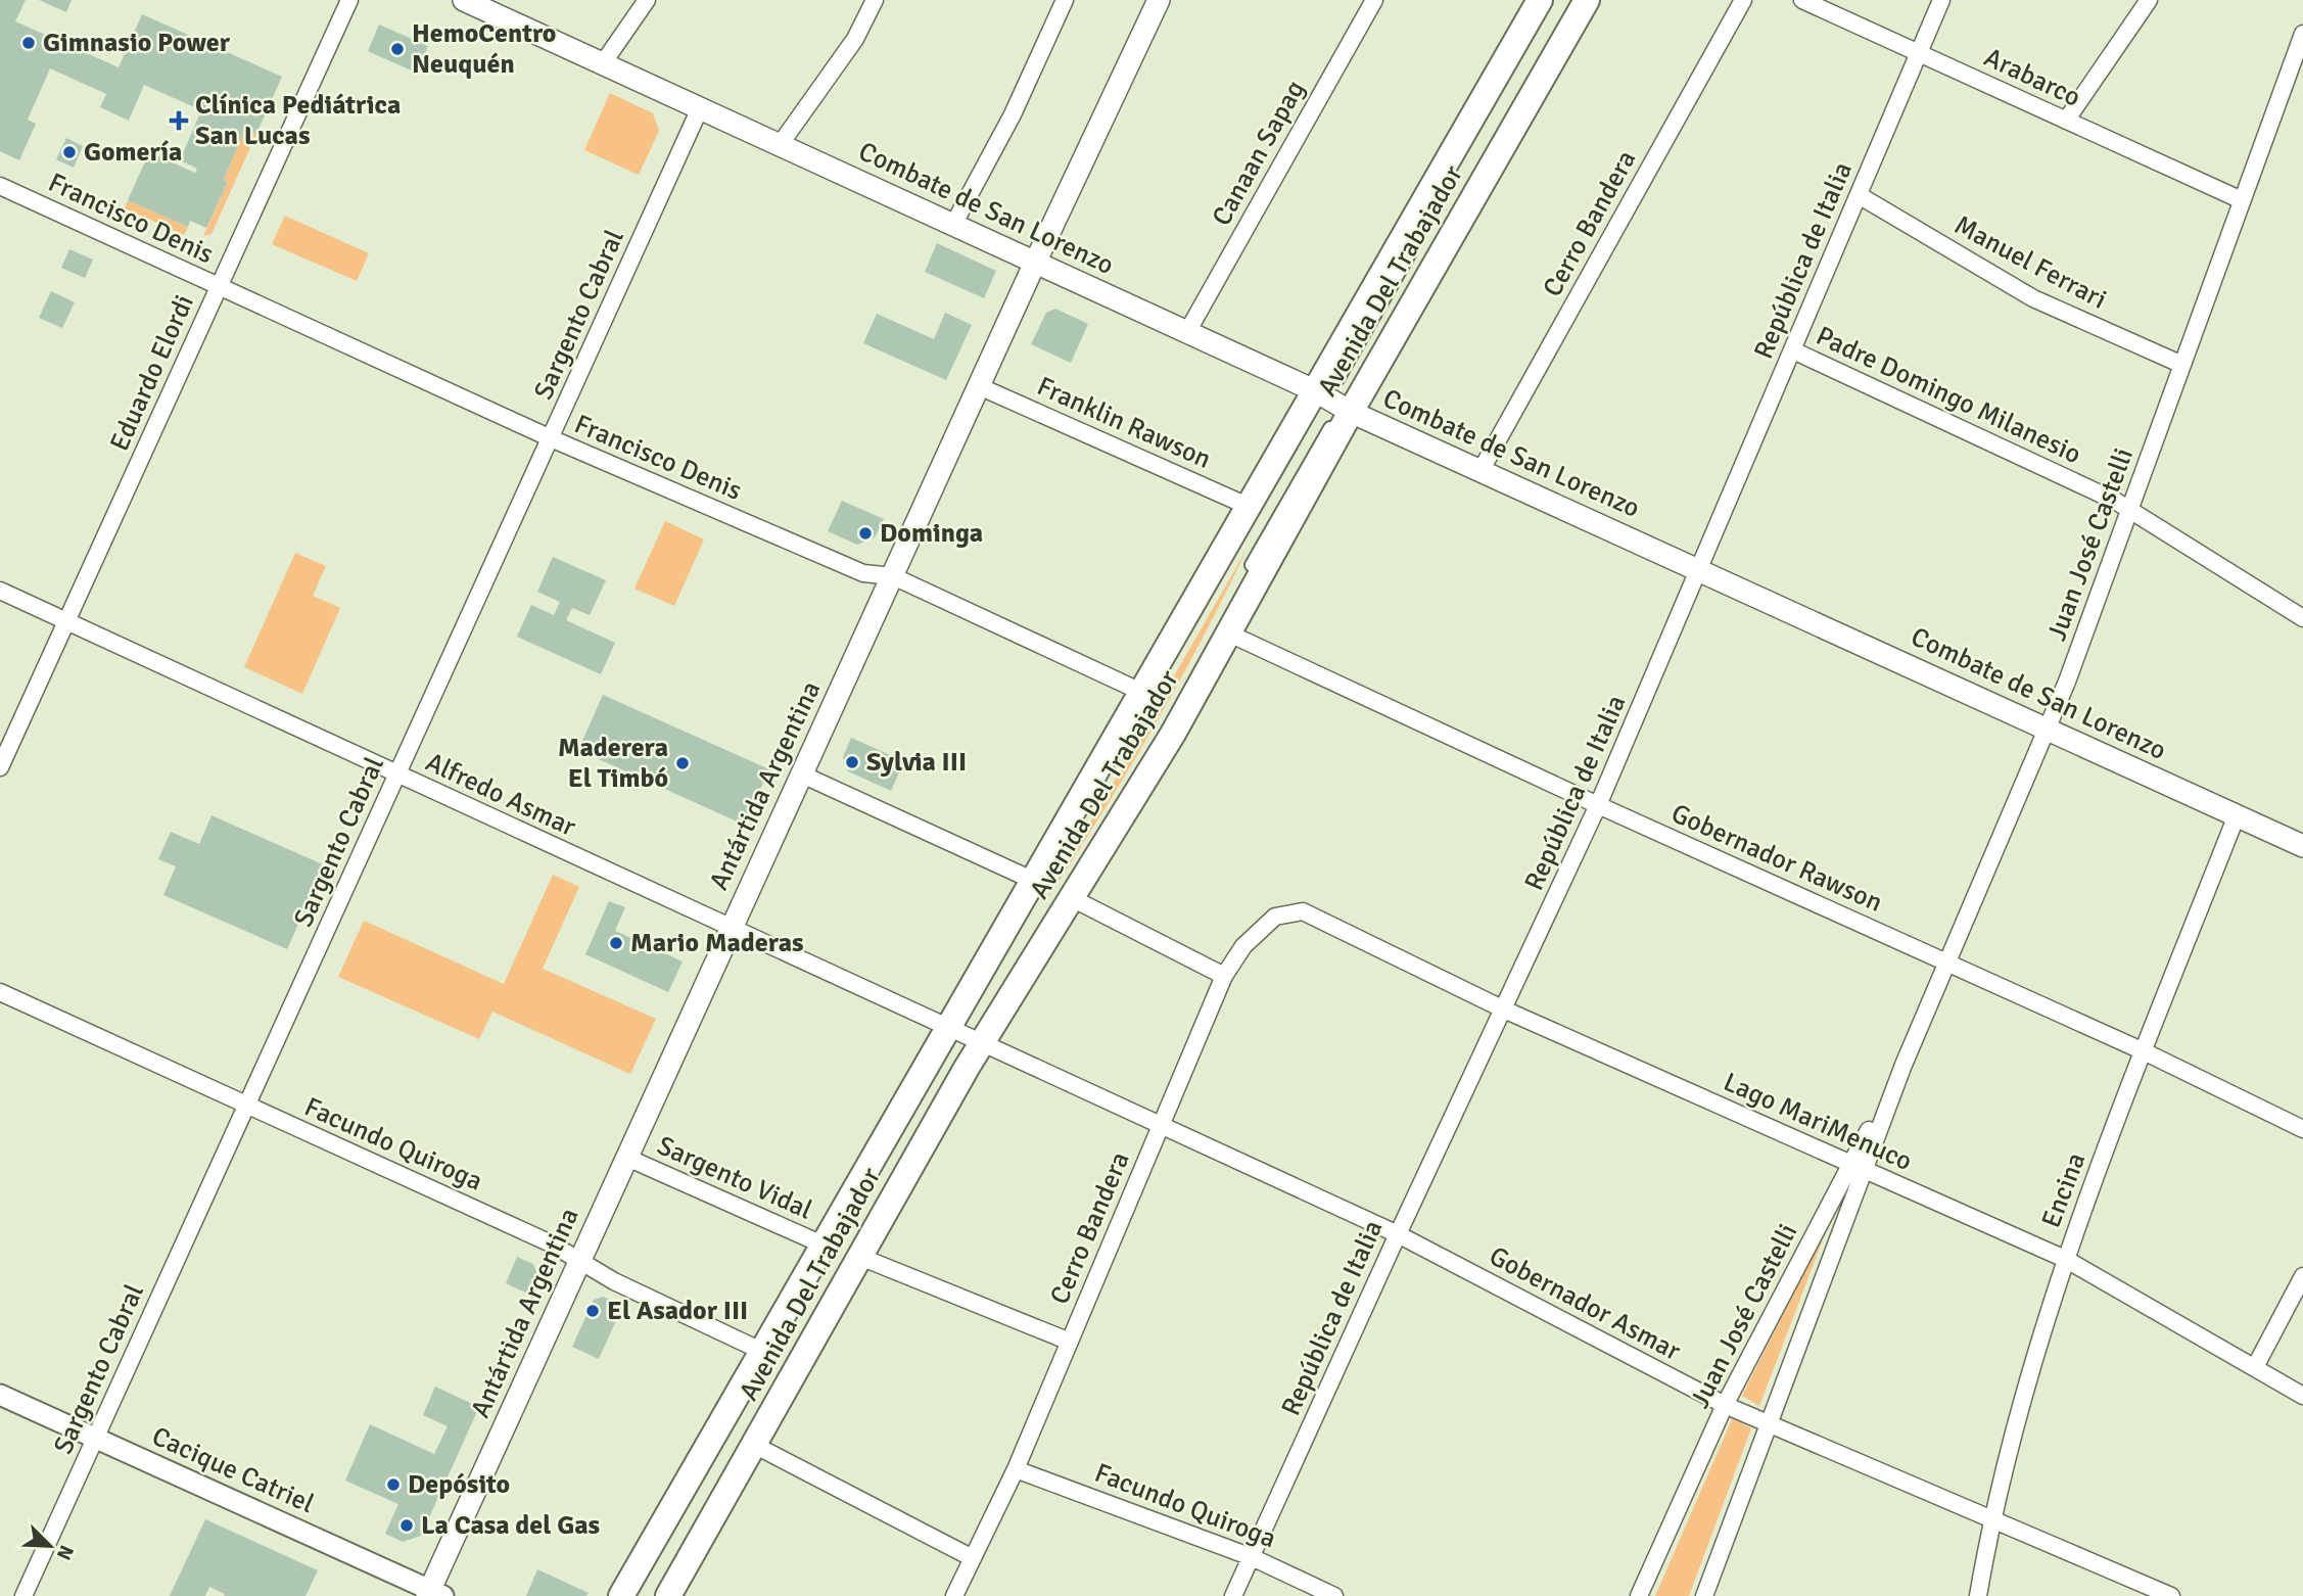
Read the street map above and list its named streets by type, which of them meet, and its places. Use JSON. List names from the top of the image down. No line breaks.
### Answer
{"streets":{"main road":["Combate de San Lorenzo","Avenida Del Trabajador","Antártida Argentina"],"street":["Arabarco","Canaan Sapag","Francisco Denis","Cerro Bandera","República de Italia","Manuel Ferrari","Sargento Cabral","Eduardo Elordi","Padre Domingo Milanesio","Franklin Rawson","Juan José Castelli","Alfredo Asmar","Gobernador Rawson","Lago MariMenuco","Facundo Quiroga","Sargento Vidal","Encina","Gobernador Asmar","Cacique Catriel"]},"crossings":[["Arabarco","República de Italia"],["Arabarco","Juan José Castelli"],["Canaan Sapag","Combate de San Lorenzo"],["Combate de San Lorenzo","Cerro Bandera"],["Combate de San Lorenzo","República de Italia"],["Combate de San Lorenzo","Avenida Del Trabajador"],["Combate de San Lorenzo","Sargento Cabral"],["Combate de San Lorenzo","Juan José Castelli"],["Combate de San Lorenzo","Antártida Argentina"],["Combate de San Lorenzo","Encina"],["Francisco Denis","Avenida Del Trabajador"],["Francisco Denis","Sargento Cabral"],["Francisco Denis","Eduardo Elordi"],["Francisco Denis","Antártida Argentina"],["Cerro Bandera","Lago MariMenuco"],["Cerro Bandera","Facundo Quiroga"],["Cerro Bandera","Gobernador Asmar"],["República de Italia","Manuel Ferrari"],["República de Italia","Padre Domingo Milanesio"],["República de Italia","Gobernador Rawson"],["República de Italia","Lago MariMenuco"],["República de Italia","Facundo Quiroga"],["República de Italia","Gobernador Asmar"],["Manuel Ferrari","Juan José Castelli"],["Avenida Del Trabajador","Franklin Rawson"],["Avenida Del Trabajador","Alfredo Asmar"],["Avenida Del Trabajador","Gobernador Rawson"],["Avenida Del Trabajador","Facundo Quiroga"],["Avenida Del Trabajador","Sargento Vidal"],["Avenida Del Trabajador","Gobernador Asmar"],["Sargento Cabral","Alfredo Asmar"],["Sargento Cabral","Facundo Quiroga"],["Sargento Cabral","Cacique Catriel"],["Eduardo Elordi","Alfredo Asmar"],["Padre Domingo Milanesio","Juan José Castelli"],["Franklin Rawson","Antártida Argentina"],["Juan José Castelli","Gobernador Rawson"],["Juan José Castelli","Lago MariMenuco"],["Juan José Castelli","Gobernador Asmar"],["Antártida Argentina","Alfredo Asmar"],["Antártida Argentina","Facundo Quiroga"],["Antártida Argentina","Sargento Vidal"],["Antártida Argentina","Cacique Catriel"],["Alfredo Asmar","Gobernador Asmar"],["Gobernador Rawson","Encina"],["Lago MariMenuco","Encina"],["Encina","Gobernador Asmar"]],"places":{"other":["Gimnasio Power","HemoCentro Neuquén","Gomería","Dominga","Sylvia III","Maderera El Timbó","Mario Maderas","El Asador III","Depósito","La Casa del Gas"],"health":["Clínica Pediátrica San Lucas"]},"north":"bottom right"}
